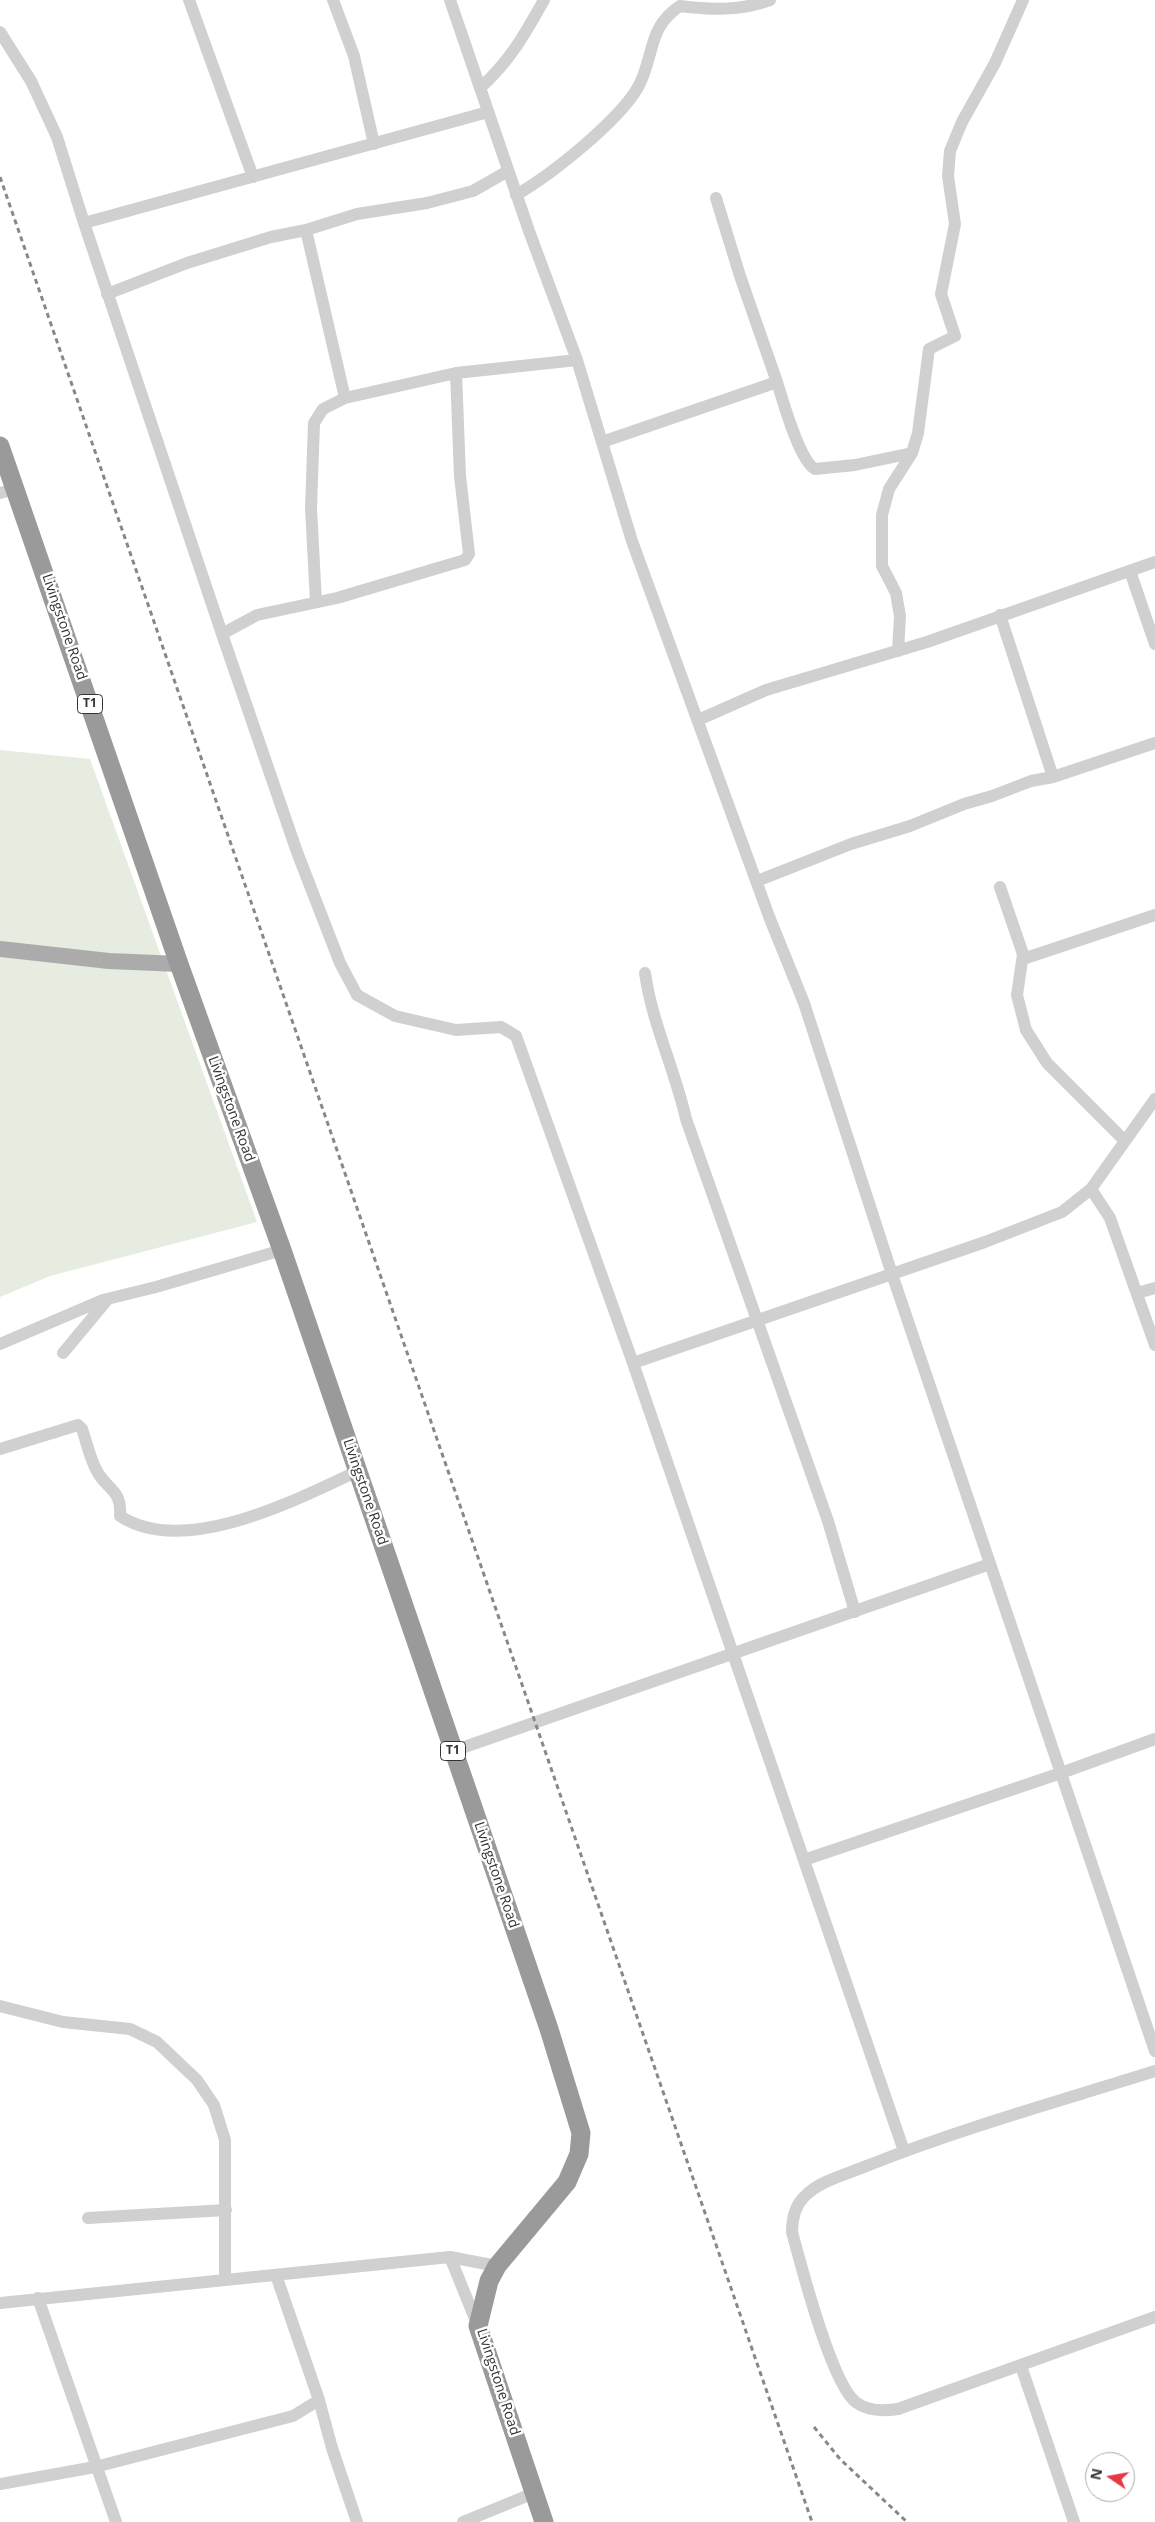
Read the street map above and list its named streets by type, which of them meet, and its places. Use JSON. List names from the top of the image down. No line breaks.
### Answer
{"streets":{"highway":["Livingstone Road","T1"]},"north":"left"}
